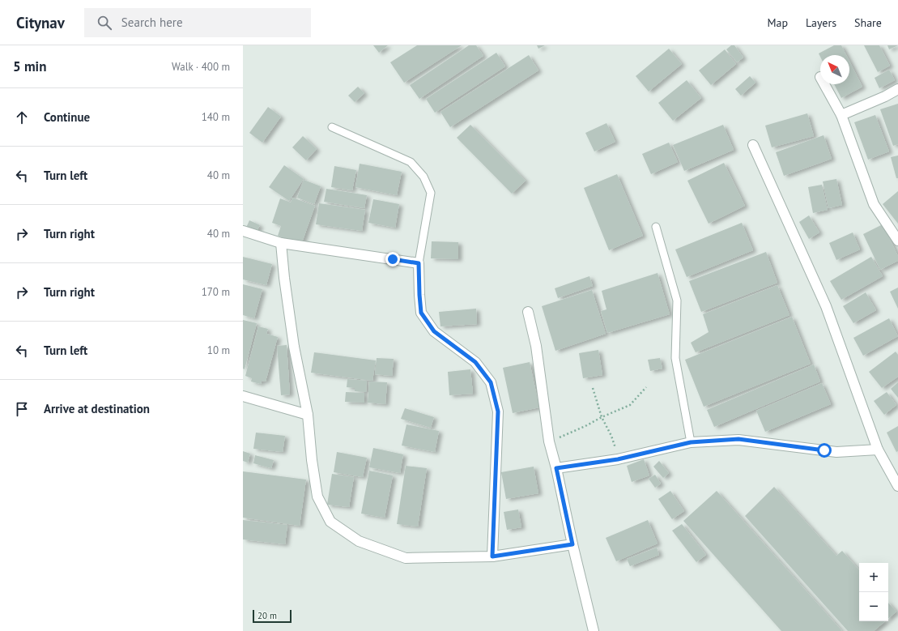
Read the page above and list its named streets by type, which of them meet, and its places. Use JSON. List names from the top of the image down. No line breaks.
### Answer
{"scale_bar":"20 m","north":"top left","page":{"header":"Citynav","search":"Search here","nav":["Map","Layers","Share"],"heading":["5 min","Walk · 400 m"],"list":[["Continue","140 m"],["Turn left","40 m"],["Turn right","40 m"],["Turn right","170 m"],["Turn left","10 m"],"Arrive at destination"],"map_buttons":["+","−"],"scale":"20 m"}}
